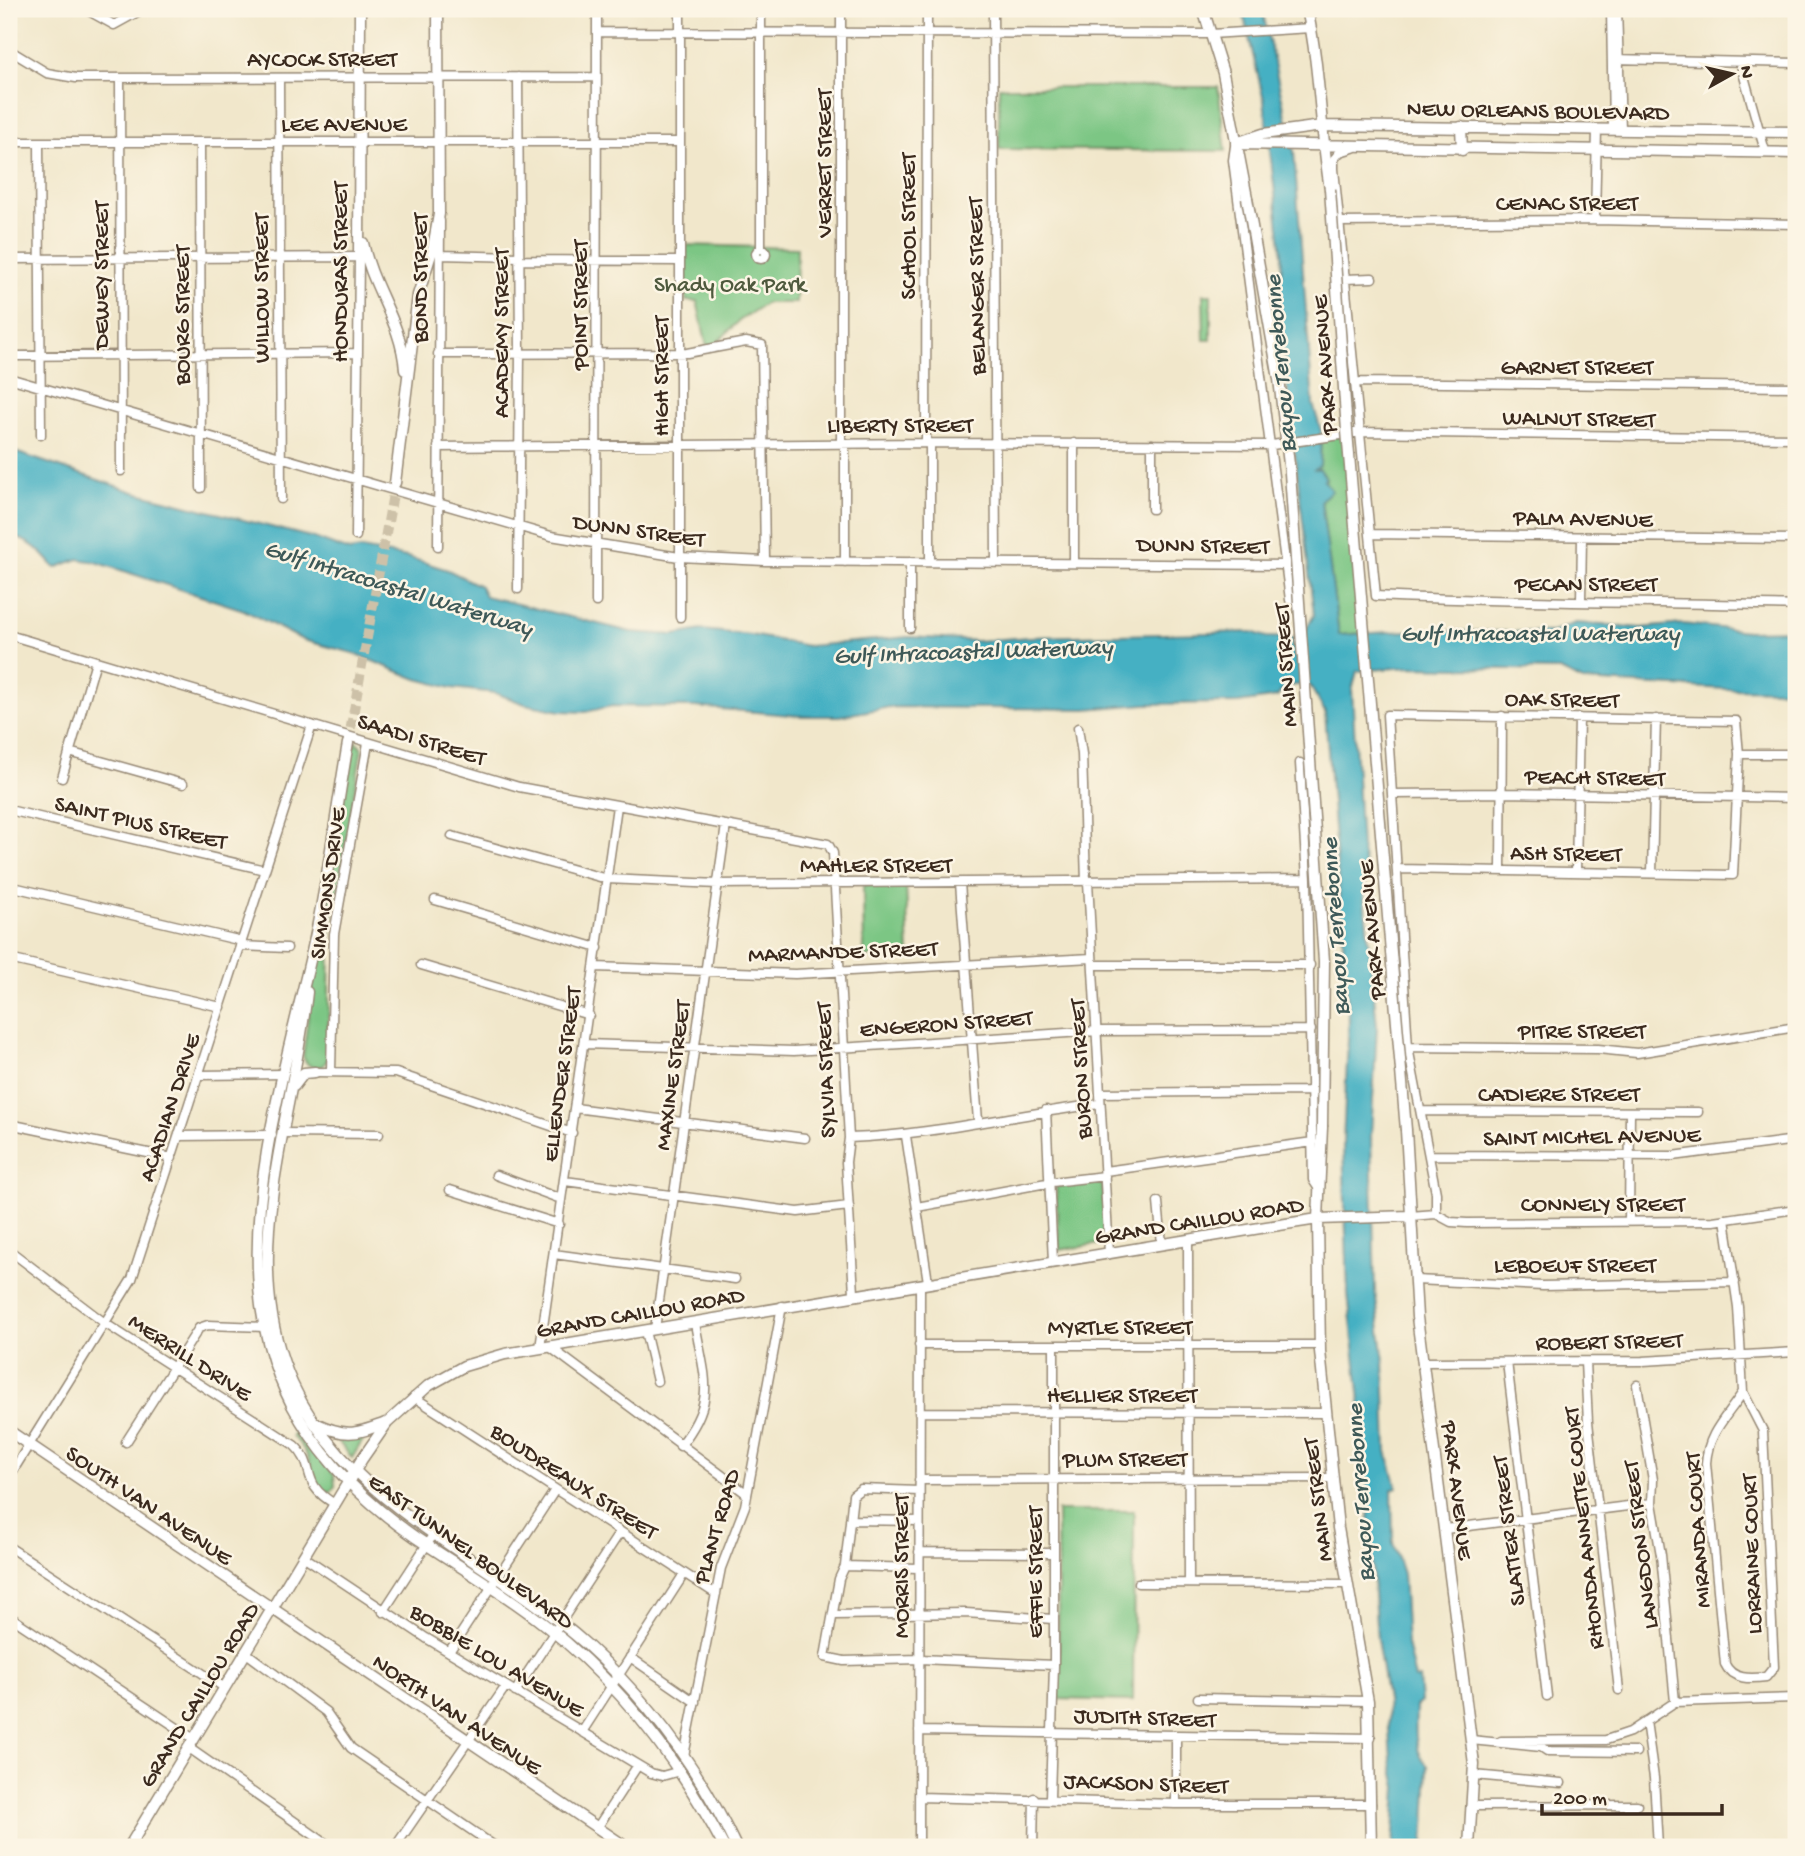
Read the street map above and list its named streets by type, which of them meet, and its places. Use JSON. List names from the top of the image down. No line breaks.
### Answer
{"streets":{"main road":["NEW ORLEANS BOULEVARD","HONDURAS STREET","BOND STREET","PARK AVENUE","MAIN STREET","GRAND CAILLOU ROAD","SOUTH VAN AVENUE","EAST TUNNEL BOULEVARD","NORTH VAN AVENUE"],"street":["AYCOCK STREET","LEE AVENUE","VERRET STREET","CENAC STREET","SCHOOL STREET","DEWEY STREET","BELANGER STREET","WILLOW STREET","POINT STREET","BOURG STREET","ACADEMY STREET","GARNET STREET","HIGH STREET","WALNUT STREET","LIBERTY STREET","PALM AVENUE","DUNN STREET","PECAN STREET","OAK STREET","SAADI STREET","PEACH STREET","SAINT PIUS STREET","ASH STREET","MAHLER STREET","SIMMONS DRIVE","MARMANDE STREET","ENGERON STREET","PITRE STREET","BURON STREET","SYLVIA STREET","ELLENDER STREET","MAXINE STREET","CADIERE STREET","ACADIAN DRIVE","SAINT MICHEL AVENUE","CONNELY STREET","LEBOEUF STREET","MYRTLE STREET","ROBERT STREET","MERRILL DRIVE","HELLIER STREET","PLUM STREET","BOUDREAUX STREET","PLANT ROAD","RHONDA ANNETTE COURT","MIRANDA COURT","SLATTER STREET","LANGDON STREET","LORRAINE COURT","MORRIS STREET","EFFIE STREET","BOBBIE LOU AVENUE","JUDITH STREET","JACKSON STREET"]},"crossings":[["AYCOCK STREET","HONDURAS STREET"],["AYCOCK STREET","DEWEY STREET"],["AYCOCK STREET","BOND STREET"],["AYCOCK STREET","WILLOW STREET"],["AYCOCK STREET","POINT STREET"],["AYCOCK STREET","ACADEMY STREET"],["NEW ORLEANS BOULEVARD","PARK AVENUE"],["NEW ORLEANS BOULEVARD","MAIN STREET"],["LEE AVENUE","HONDURAS STREET"],["LEE AVENUE","DEWEY STREET"],["LEE AVENUE","BOND STREET"],["LEE AVENUE","WILLOW STREET"],["LEE AVENUE","POINT STREET"],["LEE AVENUE","BOURG STREET"],["LEE AVENUE","ACADEMY STREET"],["LEE AVENUE","HIGH STREET"],["VERRET STREET","LIBERTY STREET"],["VERRET STREET","DUNN STREET"],["SCHOOL STREET","LIBERTY STREET"],["SCHOOL STREET","DUNN STREET"],["HONDURAS STREET","DUNN STREET"],["DEWEY STREET","DUNN STREET"],["BOND STREET","LIBERTY STREET"],["BOND STREET","DUNN STREET"],["BELANGER STREET","LIBERTY STREET"],["BELANGER STREET","DUNN STREET"],["WILLOW STREET","DUNN STREET"],["POINT STREET","LIBERTY STREET"],["POINT STREET","DUNN STREET"],["BOURG STREET","DUNN STREET"],["ACADEMY STREET","LIBERTY STREET"],["ACADEMY STREET","DUNN STREET"],["PARK AVENUE","OAK STREET"],["PARK AVENUE","PEACH STREET"],["PARK AVENUE","ASH STREET"],["PARK AVENUE","PITRE STREET"],["PARK AVENUE","CADIERE STREET"],["PARK AVENUE","SAINT MICHEL AVENUE"],["PARK AVENUE","CONNELY STREET"],["PARK AVENUE","GRAND CAILLOU ROAD"],["PARK AVENUE","LEBOEUF STREET"],["PARK AVENUE","ROBERT STREET"],["HIGH STREET","LIBERTY STREET"],["HIGH STREET","DUNN STREET"],["WALNUT STREET","LIBERTY STREET"],["LIBERTY STREET","MAIN STREET"],["PALM AVENUE","PECAN STREET"],["DUNN STREET","MAIN STREET"],["MAIN STREET","MAHLER STREET"],["MAIN STREET","MARMANDE STREET"],["MAIN STREET","ENGERON STREET"],["MAIN STREET","GRAND CAILLOU ROAD"],["MAIN STREET","MYRTLE STREET"],["MAIN STREET","HELLIER STREET"],["MAIN STREET","PLUM STREET"],["MAIN STREET","JUDITH STREET"],["MAIN STREET","JACKSON STREET"],["SAADI STREET","SIMMONS DRIVE"],["SAADI STREET","SYLVIA STREET"],["SAADI STREET","ELLENDER STREET"],["SAADI STREET","MAXINE STREET"],["SAADI STREET","ACADIAN DRIVE"],["PEACH STREET","ASH STREET"],["SAINT PIUS STREET","ACADIAN DRIVE"],["MAHLER STREET","BURON STREET"],["MAHLER STREET","SYLVIA STREET"],["MAHLER STREET","ELLENDER STREET"],["MAHLER STREET","MAXINE STREET"],["MARMANDE STREET","BURON STREET"],["MARMANDE STREET","SYLVIA STREET"],["MARMANDE STREET","ELLENDER STREET"],["MARMANDE STREET","MAXINE STREET"],["ENGERON STREET","BURON STREET"],["ENGERON STREET","SYLVIA STREET"],["ENGERON STREET","ELLENDER STREET"],["ENGERON STREET","MAXINE STREET"],["BURON STREET","GRAND CAILLOU ROAD"],["SYLVIA STREET","GRAND CAILLOU ROAD"],["ELLENDER STREET","GRAND CAILLOU ROAD"],["MAXINE STREET","GRAND CAILLOU ROAD"],["ACADIAN DRIVE","MERRILL DRIVE"],["ACADIAN DRIVE","SOUTH VAN AVENUE"],["CONNELY STREET","GRAND CAILLOU ROAD"],["GRAND CAILLOU ROAD","MERRILL DRIVE"],["GRAND CAILLOU ROAD","BOUDREAUX STREET"],["GRAND CAILLOU ROAD","SOUTH VAN AVENUE"],["GRAND CAILLOU ROAD","PLANT ROAD"],["GRAND CAILLOU ROAD","EAST TUNNEL BOULEVARD"],["GRAND CAILLOU ROAD","MORRIS STREET"],["GRAND CAILLOU ROAD","BOBBIE LOU AVENUE"],["GRAND CAILLOU ROAD","NORTH VAN AVENUE"],["MYRTLE STREET","MORRIS STREET"],["MYRTLE STREET","EFFIE STREET"],["ROBERT STREET","RHONDA ANNETTE COURT"],["ROBERT STREET","SLATTER STREET"],["HELLIER STREET","MORRIS STREET"],["HELLIER STREET","EFFIE STREET"],["PLUM STREET","MORRIS STREET"],["PLUM STREET","EFFIE STREET"],["BOUDREAUX STREET","PLANT ROAD"],["SOUTH VAN AVENUE","NORTH VAN AVENUE"],["PLANT ROAD","EAST TUNNEL BOULEVARD"],["MIRANDA COURT","LORRAINE COURT"],["EAST TUNNEL BOULEVARD","BOBBIE LOU AVENUE"],["MORRIS STREET","JUDITH STREET"],["MORRIS STREET","JACKSON STREET"],["EFFIE STREET","JUDITH STREET"],["EFFIE STREET","JACKSON STREET"]],"water":["Bayou Terrebonne","Gulf Intracoastal Waterway"],"parks":["Shady Oak Park"],"scale_bar":"200 m","north":"right"}
